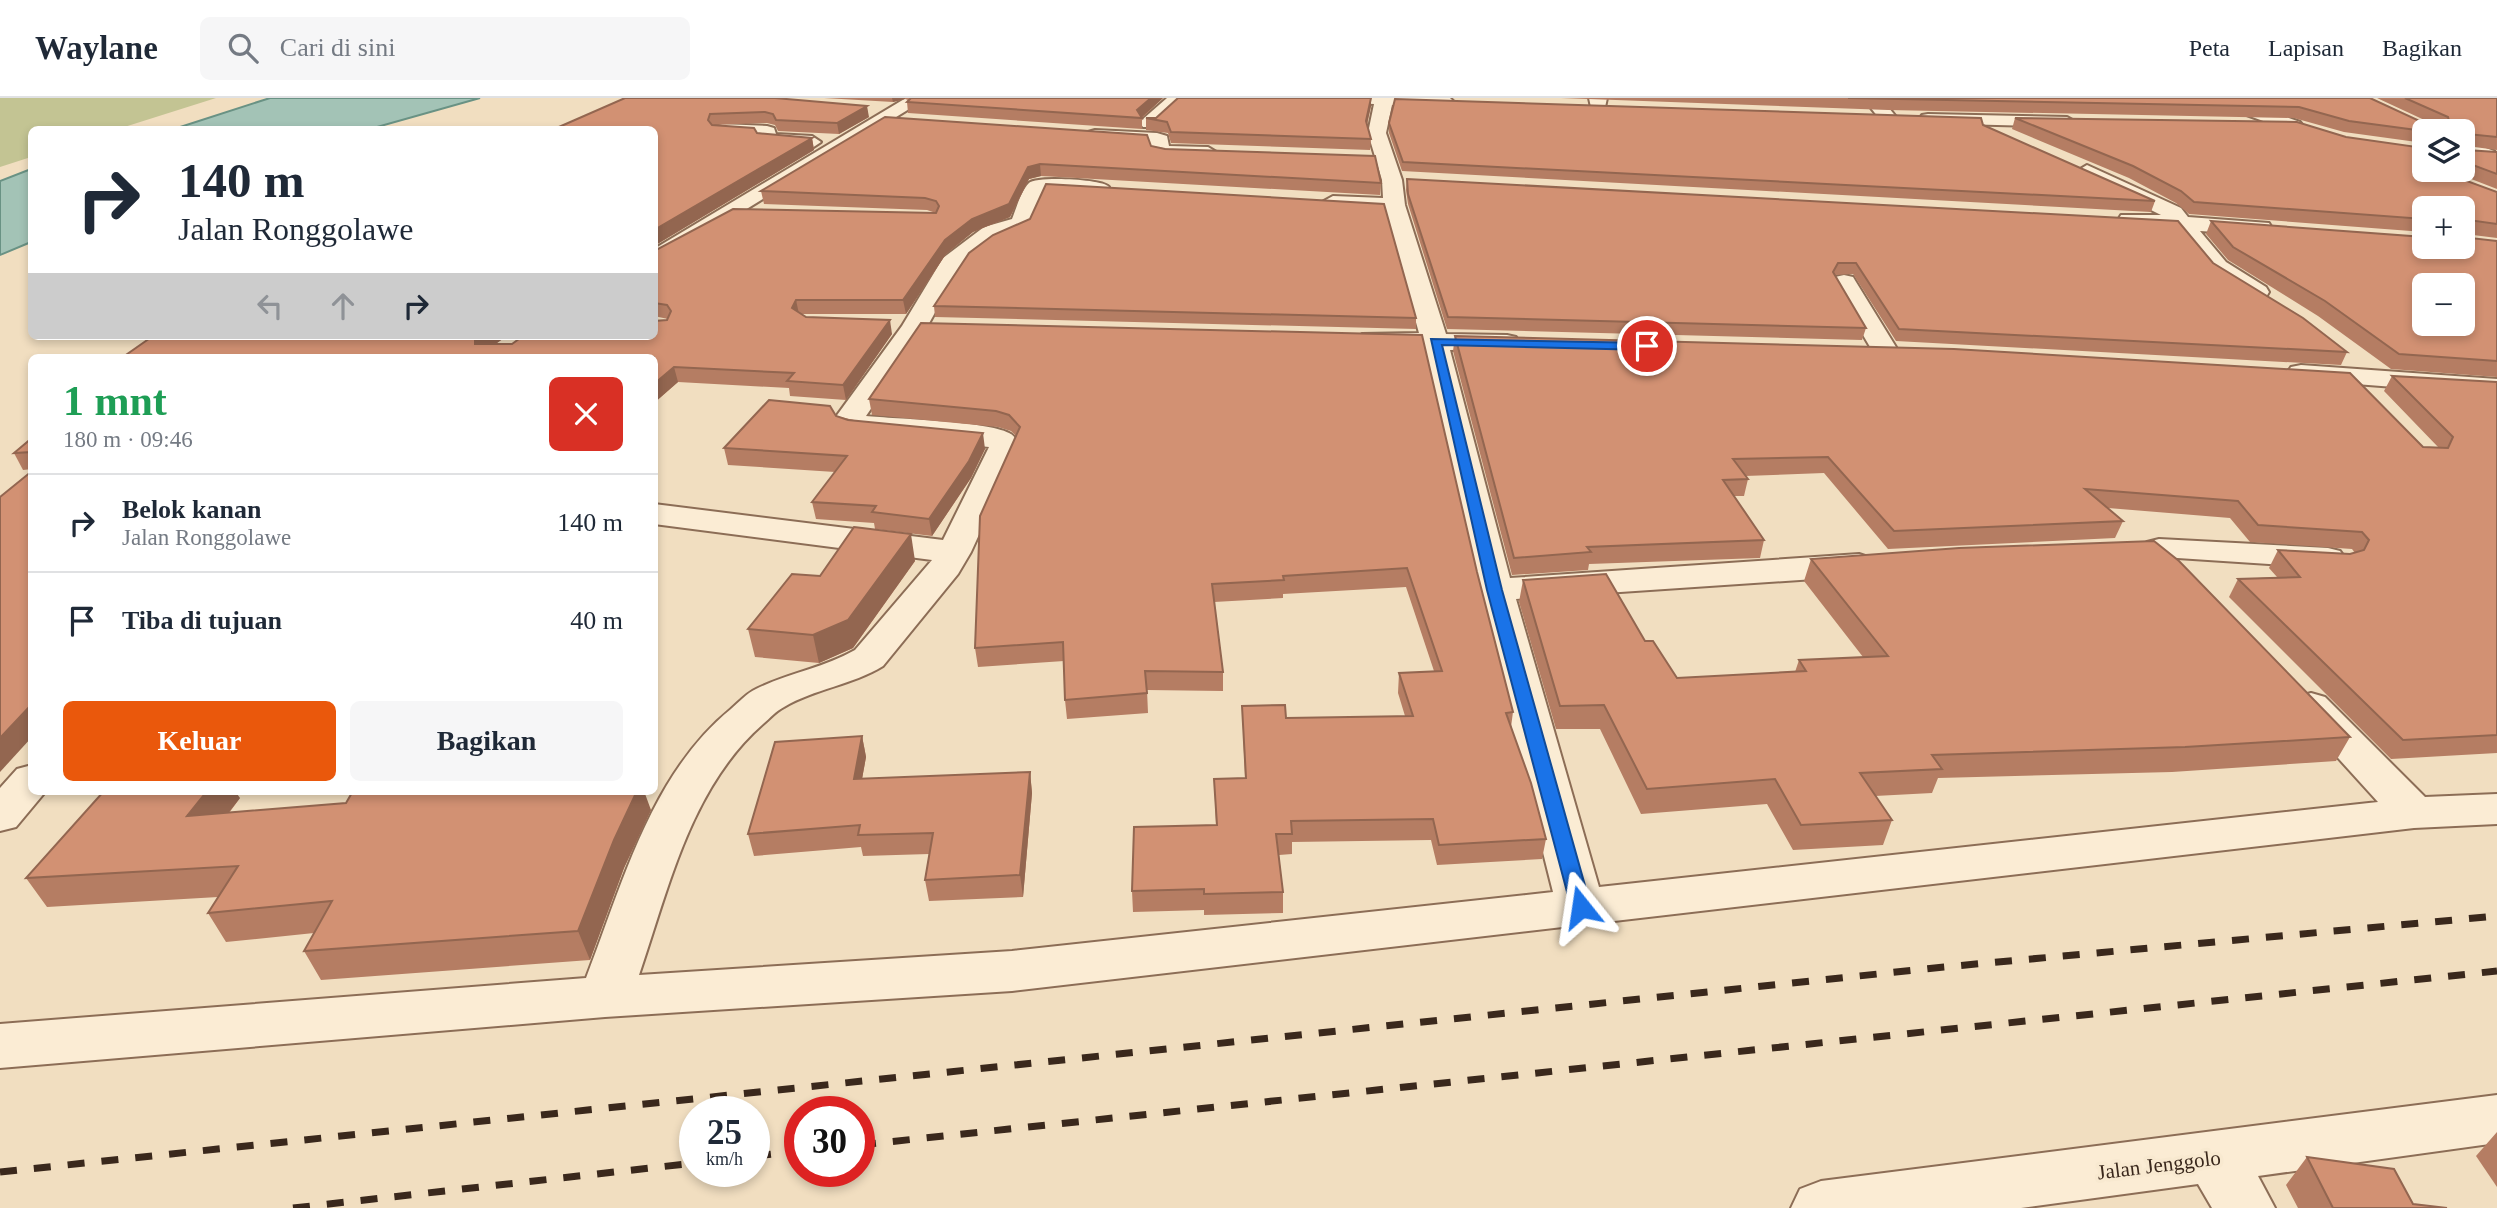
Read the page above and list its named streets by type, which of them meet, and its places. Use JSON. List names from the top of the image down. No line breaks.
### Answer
{"streets":{"street":["Jalan Jenggolo"]},"page":{"header":"Waylane","search":"Cari di sini","nav":["Peta","Lapisan","Bagikan"],"map_buttons":["+","−"],"turn":["140 m","Jalan Ronggolawe"],"heading":["1 mnt","180 m · 09:46"],"list":[{"name":"Belok kanan","note":"Jalan Ronggolawe","value":"140 m"},{"name":"Tiba di tujuan","value":"40 m"}],"buttons":["Keluar","Bagikan"],"speed":"25 km/h","limit":"30"}}
